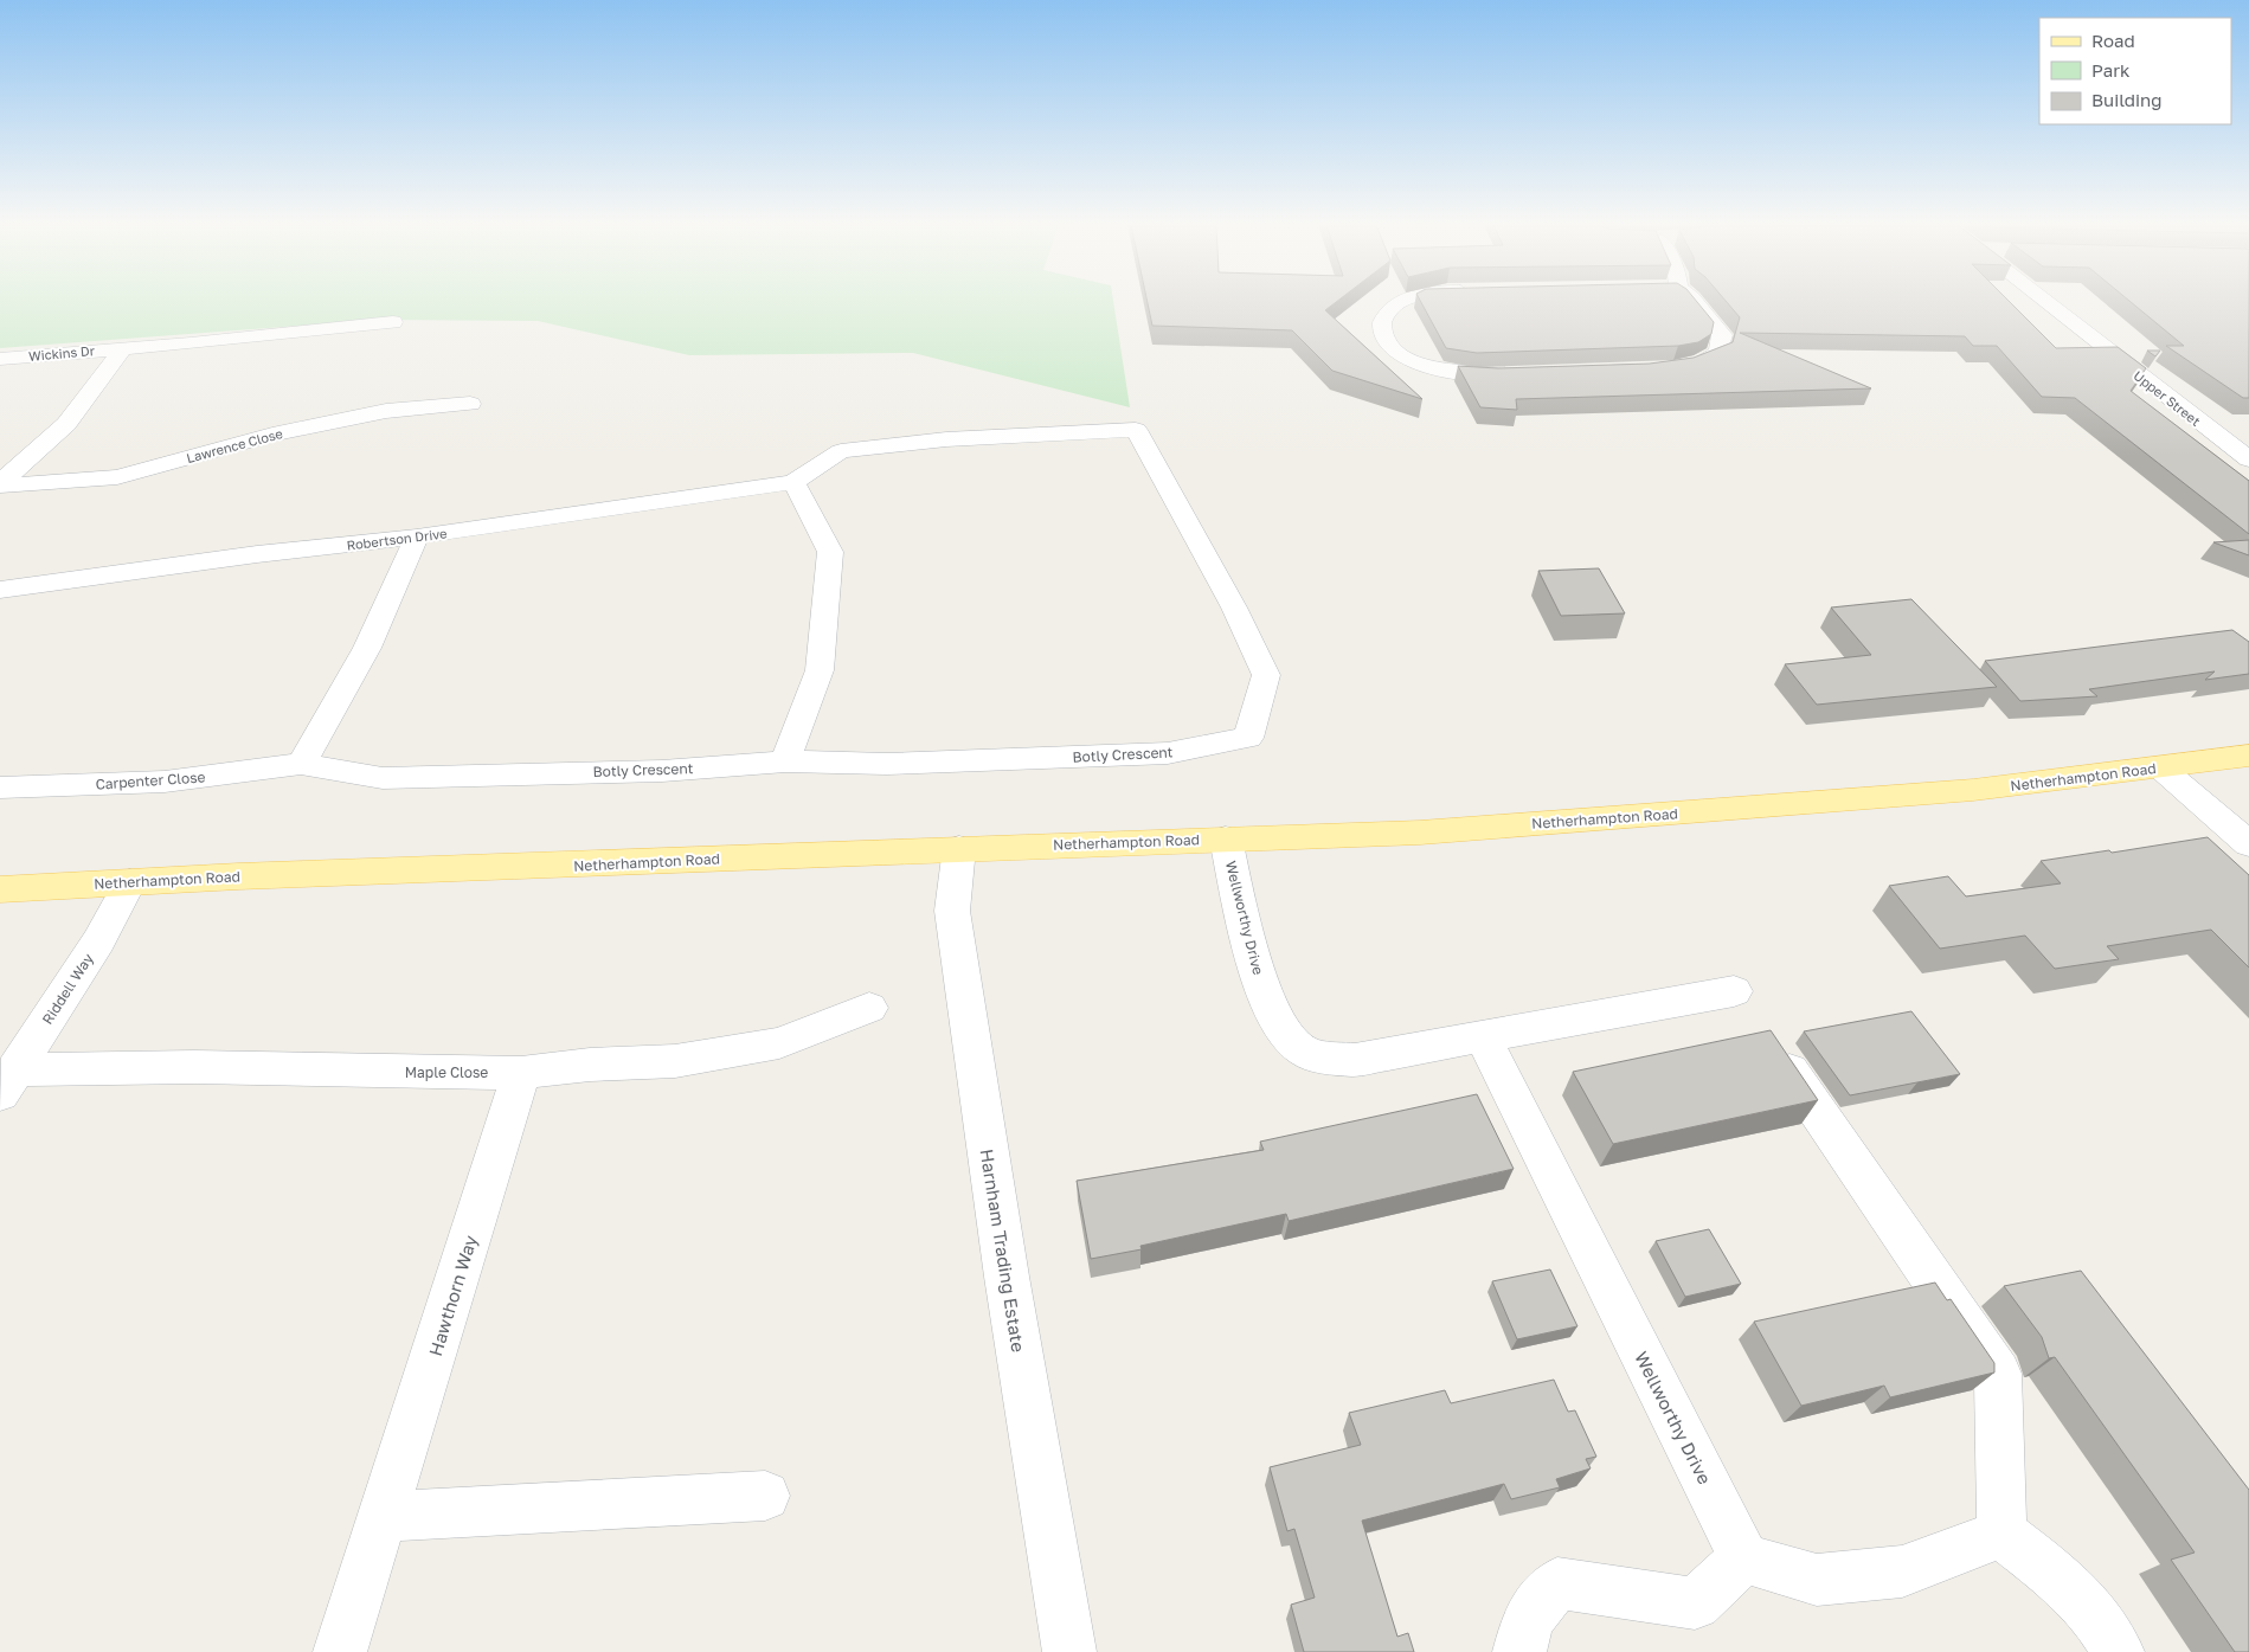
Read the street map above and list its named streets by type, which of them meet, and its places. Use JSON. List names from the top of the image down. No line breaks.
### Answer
{"streets":{"main road":["Netherhampton Road"],"street":["Wickins Dr","Upper Street","Lawrence Close","Robertson Drive","Botly Crescent","Carpenter Close","Wellworthy Drive","Riddell Way","Maple Close","Harnham Trading Estate","Hawthorn Way"]},"crossings":[["Robertson Drive","Botly Crescent"],["Botly Crescent","Carpenter Close"],["Netherhampton Road","Wellworthy Drive"],["Netherhampton Road","Riddell Way"],["Netherhampton Road","Harnham Trading Estate"],["Riddell Way","Maple Close"],["Maple Close","Hawthorn Way"]],"legend":["Road","Park","Building"]}
